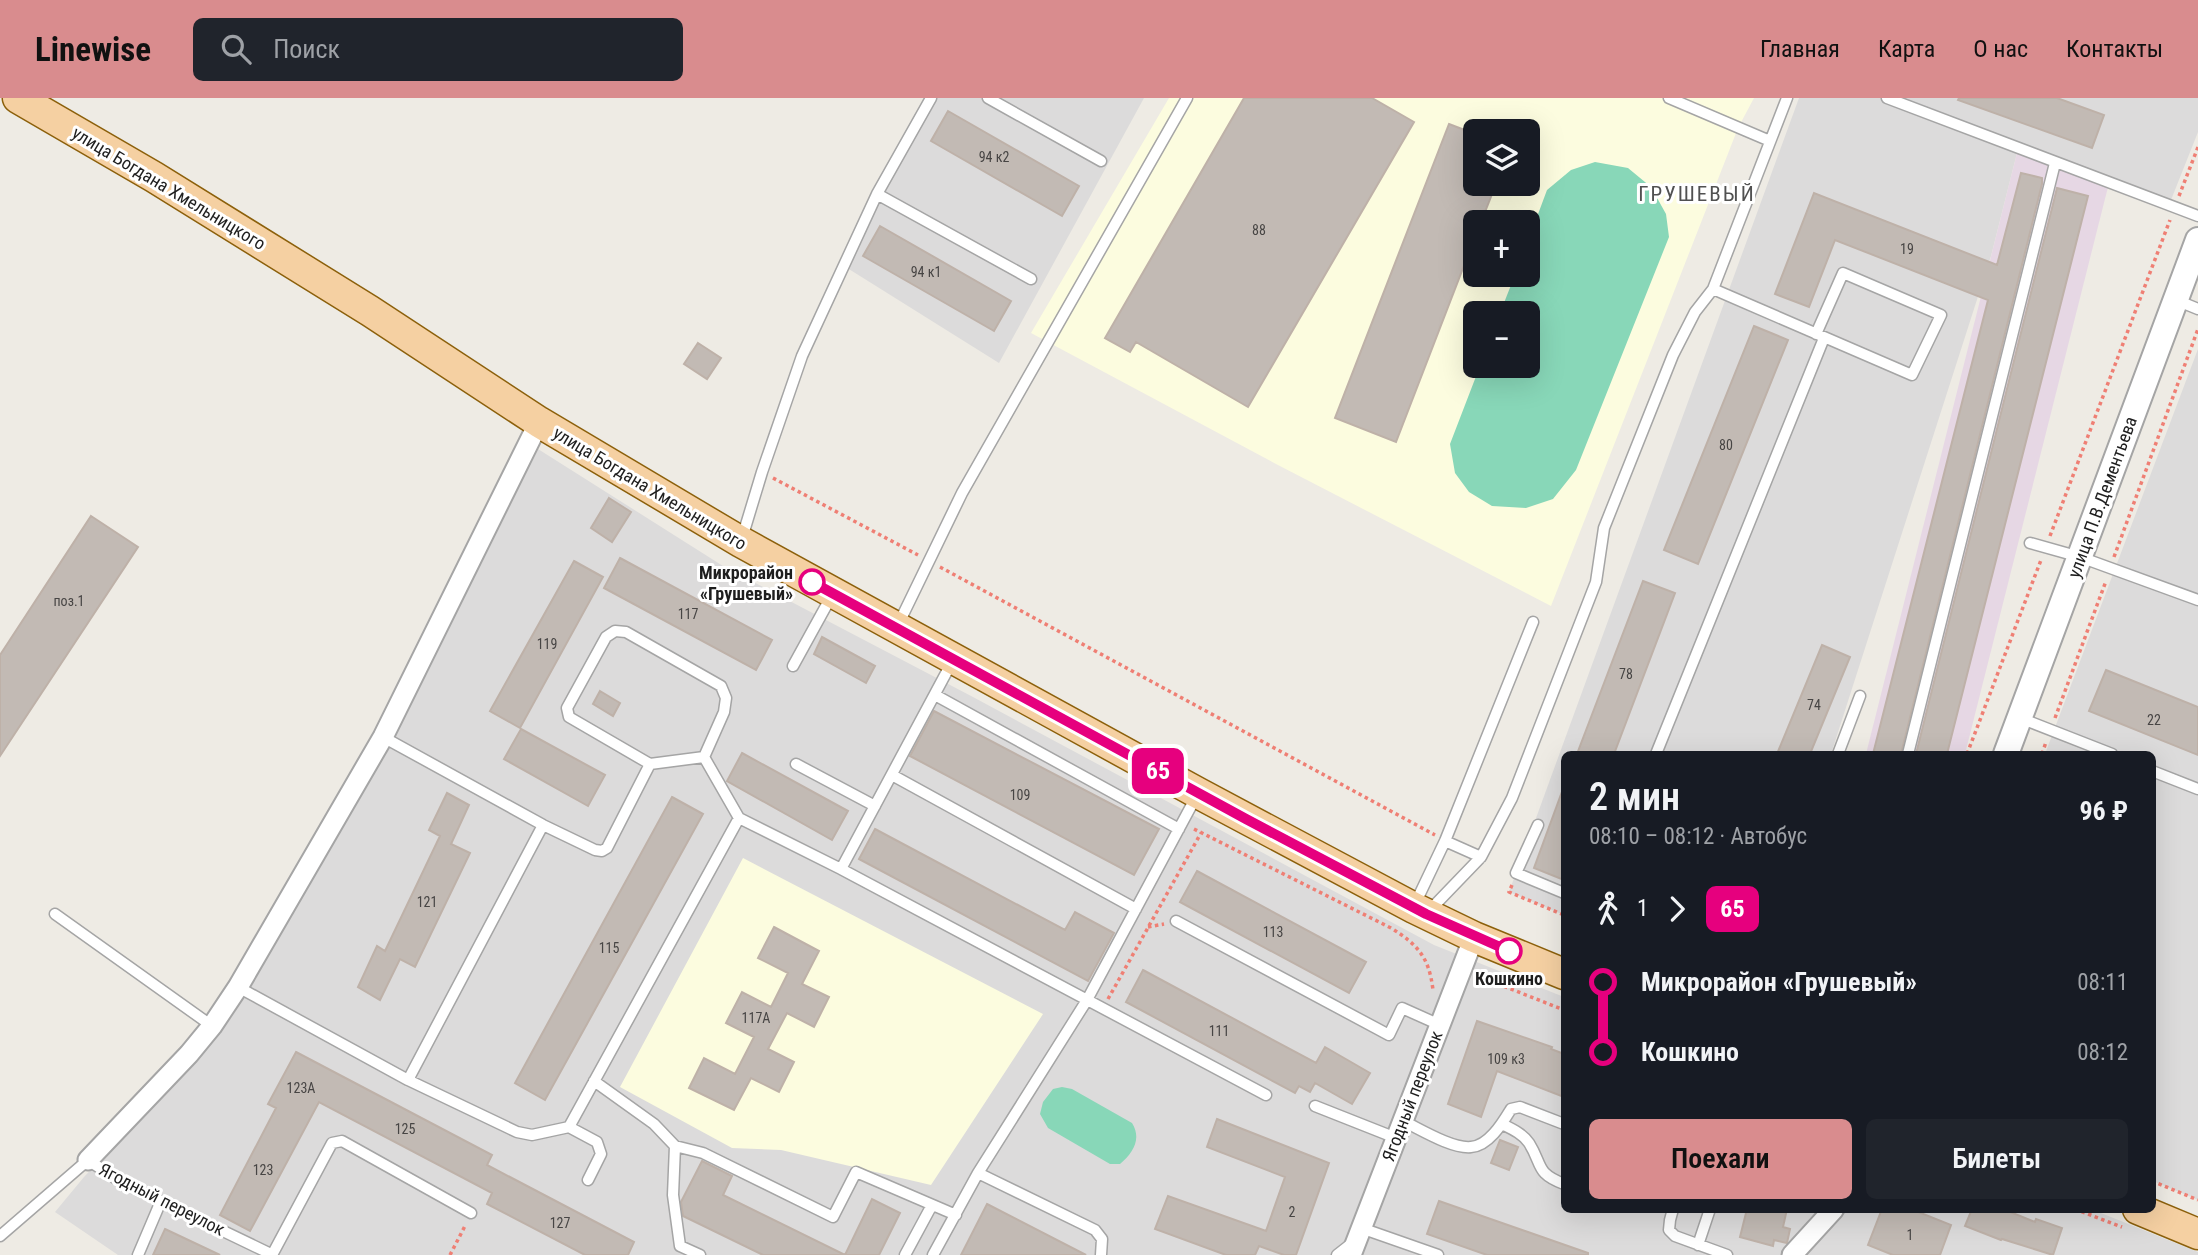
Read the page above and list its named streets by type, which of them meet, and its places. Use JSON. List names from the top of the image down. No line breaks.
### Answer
{"streets":{"main road":["улица Богдана Хмельницкого"],"street":["улица П.В.Дементьева","Ягодный переулок"]},"crossings":[["улица Богдана Хмельницкого","Ягодный переулок"]],"districts":["ГРУШЕВЫЙ"],"places":["Микрорайон «Грушевый»","Кошкино"],"lines":["bus line 65"],"house_numbers":["94 к2","88","19","94 к1","80","поз.1","117","119","78","74","22","109","121","113","115","117А","111","109 к3","123А","125","123","2","127","1"],"page":{"header":"Linewise","search":"Поиск","nav":["Главная","Карта","О нас","Контакты"],"on_map":"65","map_buttons":["+","−"],"heading":["2 мин","08:10 – 08:12 · Автобус","96 ₽"],"legs":["1","65"],"list":[{"name":"Микрорайон «Грушевый»","value":"08:11"},{"name":"Кошкино","value":"08:12"}],"buttons":["Поехали","Билеты"]}}
